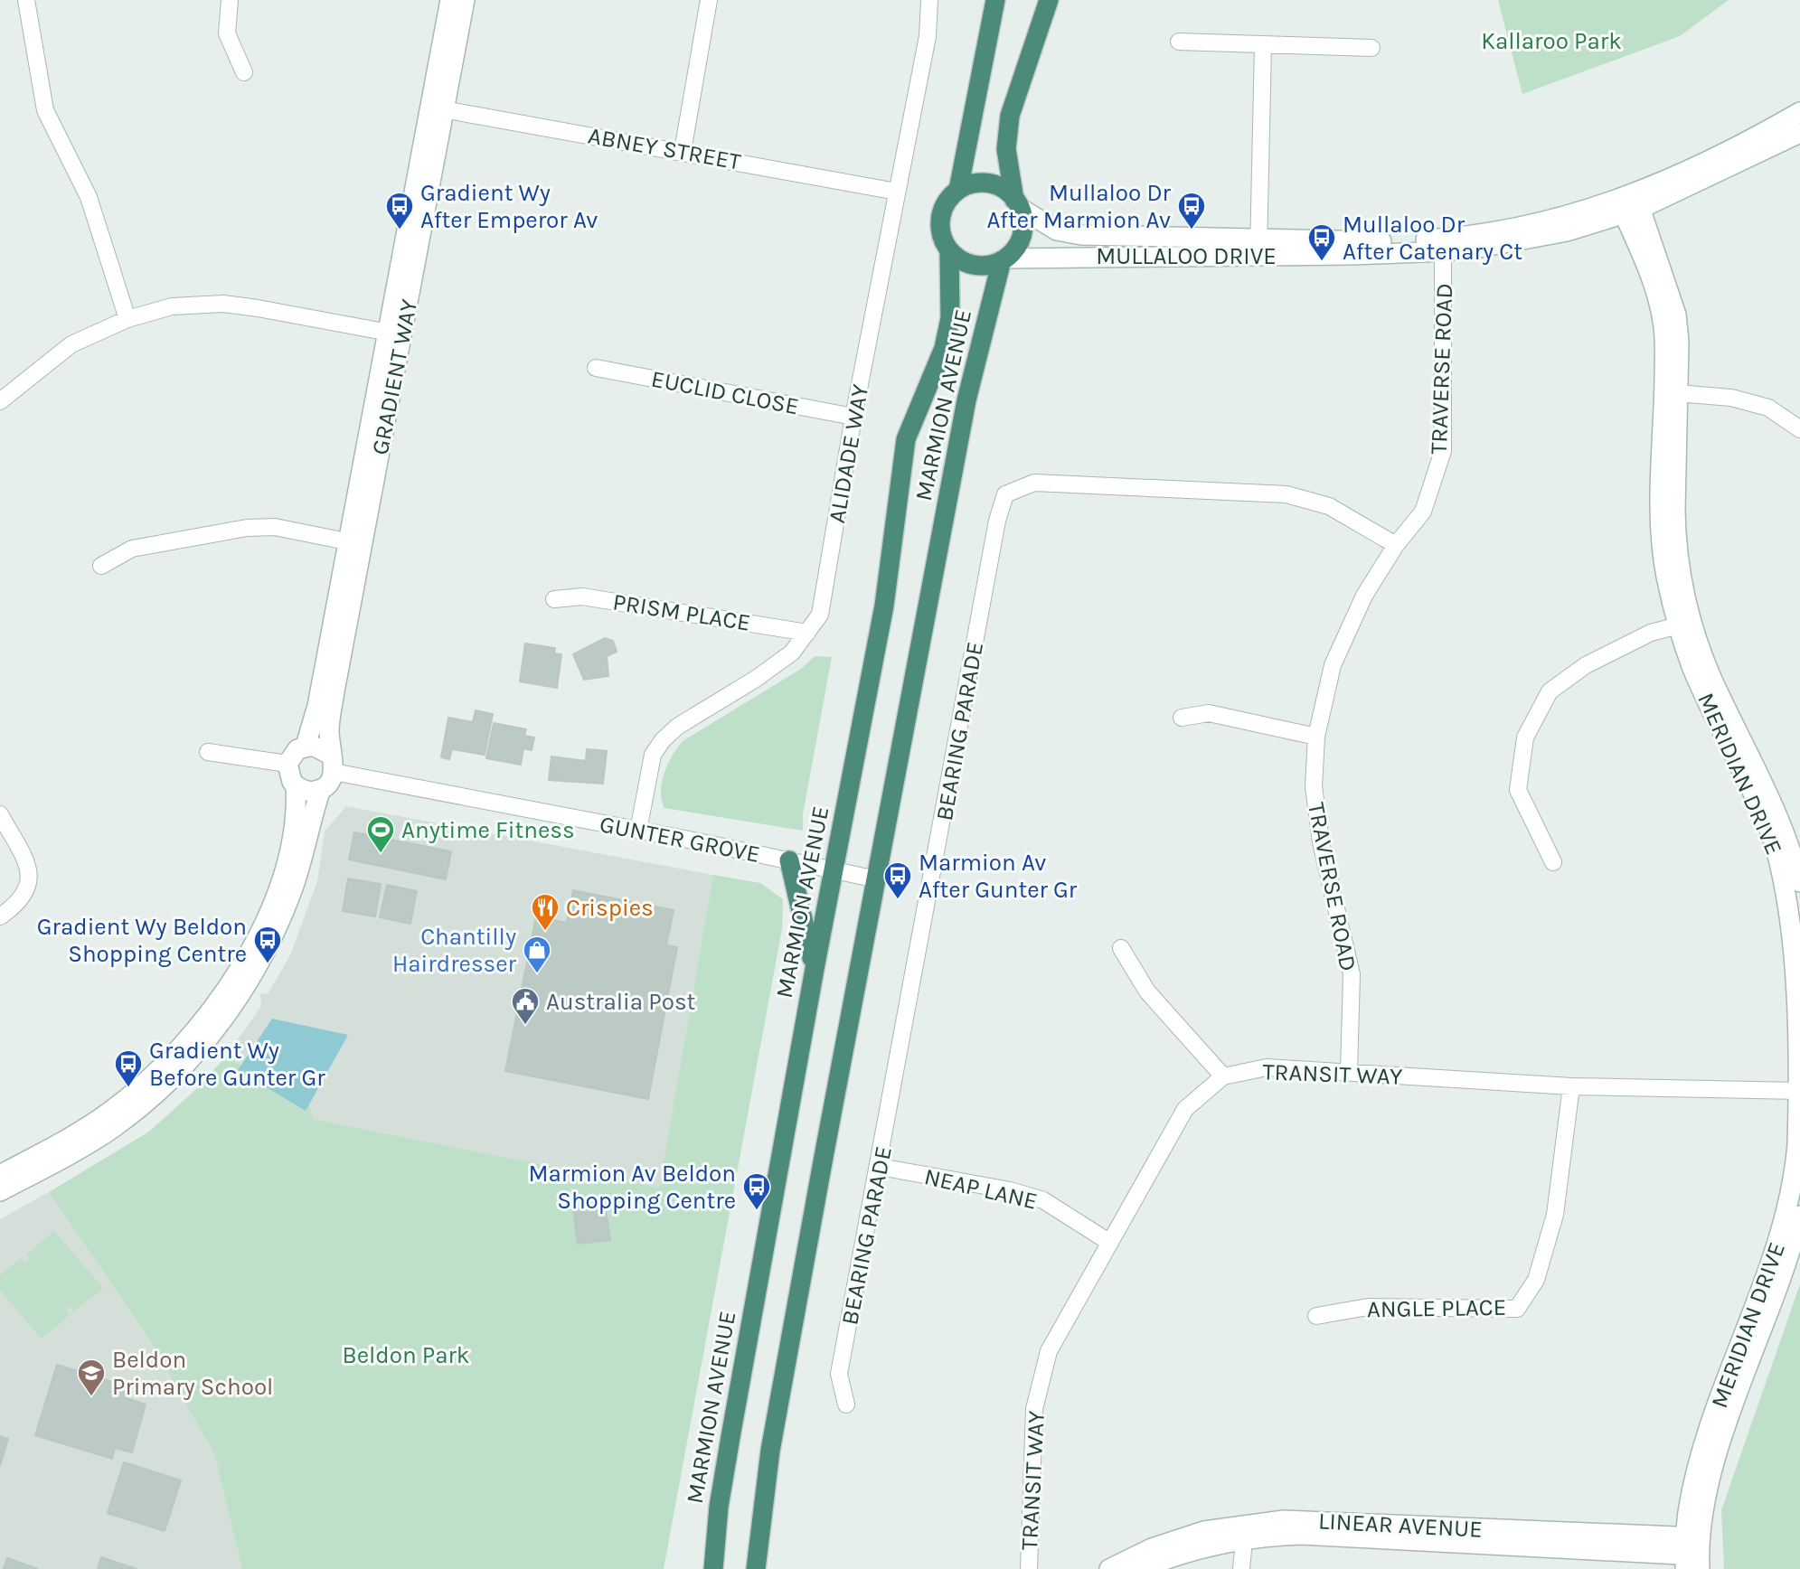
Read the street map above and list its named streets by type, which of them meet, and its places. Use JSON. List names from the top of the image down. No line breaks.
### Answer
{"streets":{"highway":["MARMION AVENUE"],"street":["ABNEY STREET","MULLALOO DRIVE","TRAVERSE ROAD","GRADIENT WAY","EUCLID CLOSE","ALIDADE WAY","PRISM PLACE","BEARING PARADE","MERIDIAN DRIVE","GUNTER GROVE","TRANSIT WAY","NEAP LANE","ANGLE PLACE","LINEAR AVENUE"]},"crossings":[["ABNEY STREET","GRADIENT WAY"],["ABNEY STREET","ALIDADE WAY"],["MULLALOO DRIVE","TRAVERSE ROAD"],["MULLALOO DRIVE","MARMION AVENUE"],["MULLALOO DRIVE","MERIDIAN DRIVE"],["TRAVERSE ROAD","BEARING PARADE"],["TRAVERSE ROAD","TRANSIT WAY"],["GRADIENT WAY","GUNTER GROVE"],["EUCLID CLOSE","ALIDADE WAY"],["MARMION AVENUE","GUNTER GROVE"],["ALIDADE WAY","PRISM PLACE"],["ALIDADE WAY","GUNTER GROVE"],["BEARING PARADE","NEAP LANE"],["MERIDIAN DRIVE","TRANSIT WAY"],["MERIDIAN DRIVE","LINEAR AVENUE"],["TRANSIT WAY","NEAP LANE"],["TRANSIT WAY","ANGLE PLACE"]],"parks":["Kallaroo Park","Beldon Park"],"places":{"bus stop":["Gradient Wy After Emperor Av","Mullaloo Dr After Marmion Av","Mullaloo Dr After Catenary Ct","Marmion Av After Gunter Gr","Gradient Wy Beldon Shopping Centre","Gradient Wy Before Gunter Gr","Marmion Av Beldon Shopping Centre"],"sports":["Anytime Fitness"],"restaurant":["Crispies"],"shop":["Chantilly Hairdresser"],"public building":["Australia Post"],"school or university":["Beldon Primary School"]}}
